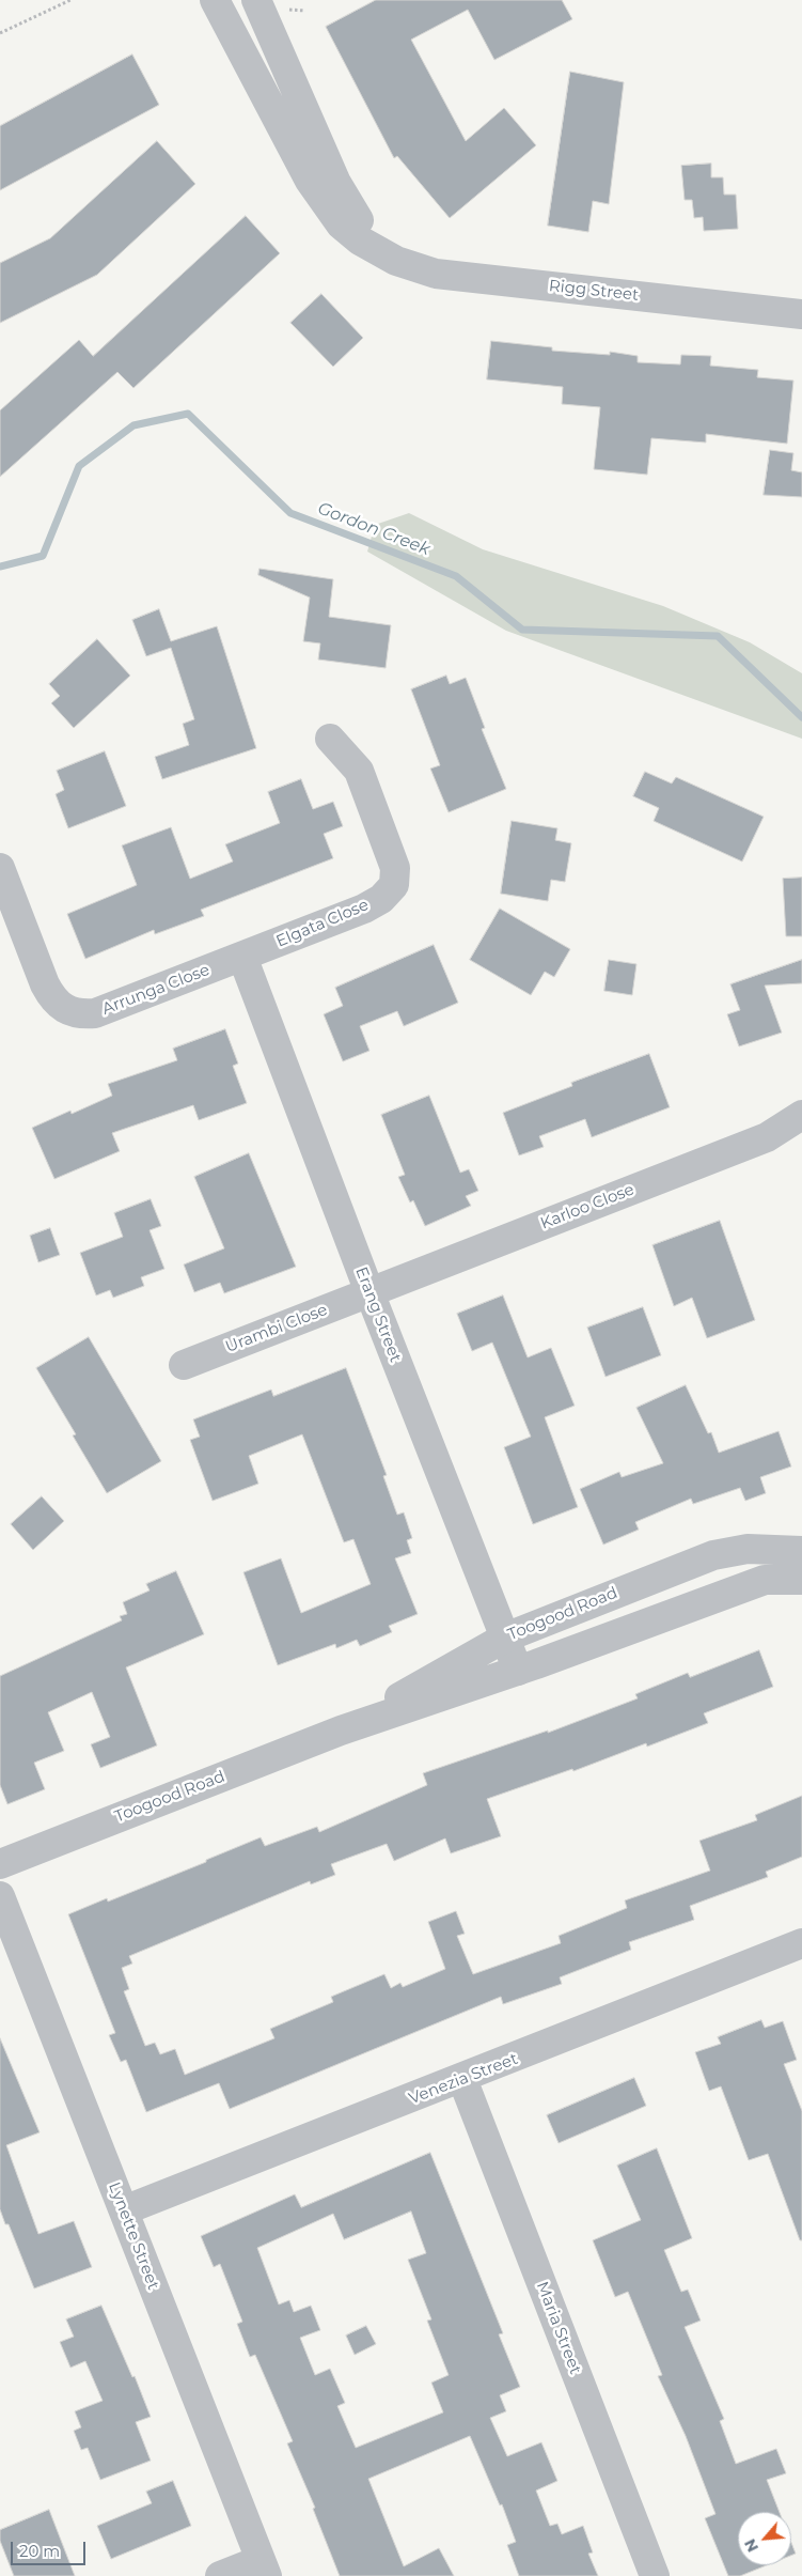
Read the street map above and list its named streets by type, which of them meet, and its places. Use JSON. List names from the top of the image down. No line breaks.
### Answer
{"streets":{"street":["Rigg Street","Elgata Close","Arrunga Close","Karloo Close","Erang Street","Urambi Close","Toogood Road","Venezia Street","Lynette Street","Maria Street"]},"crossings":[["Elgata Close","Arrunga Close"],["Elgata Close","Erang Street"],["Arrunga Close","Erang Street"],["Karloo Close","Erang Street"],["Karloo Close","Urambi Close"],["Erang Street","Urambi Close"],["Erang Street","Toogood Road"],["Venezia Street","Lynette Street"],["Venezia Street","Maria Street"]],"water":["Gordon Creek"],"scale_bar":"20 m","north":"bottom left"}
